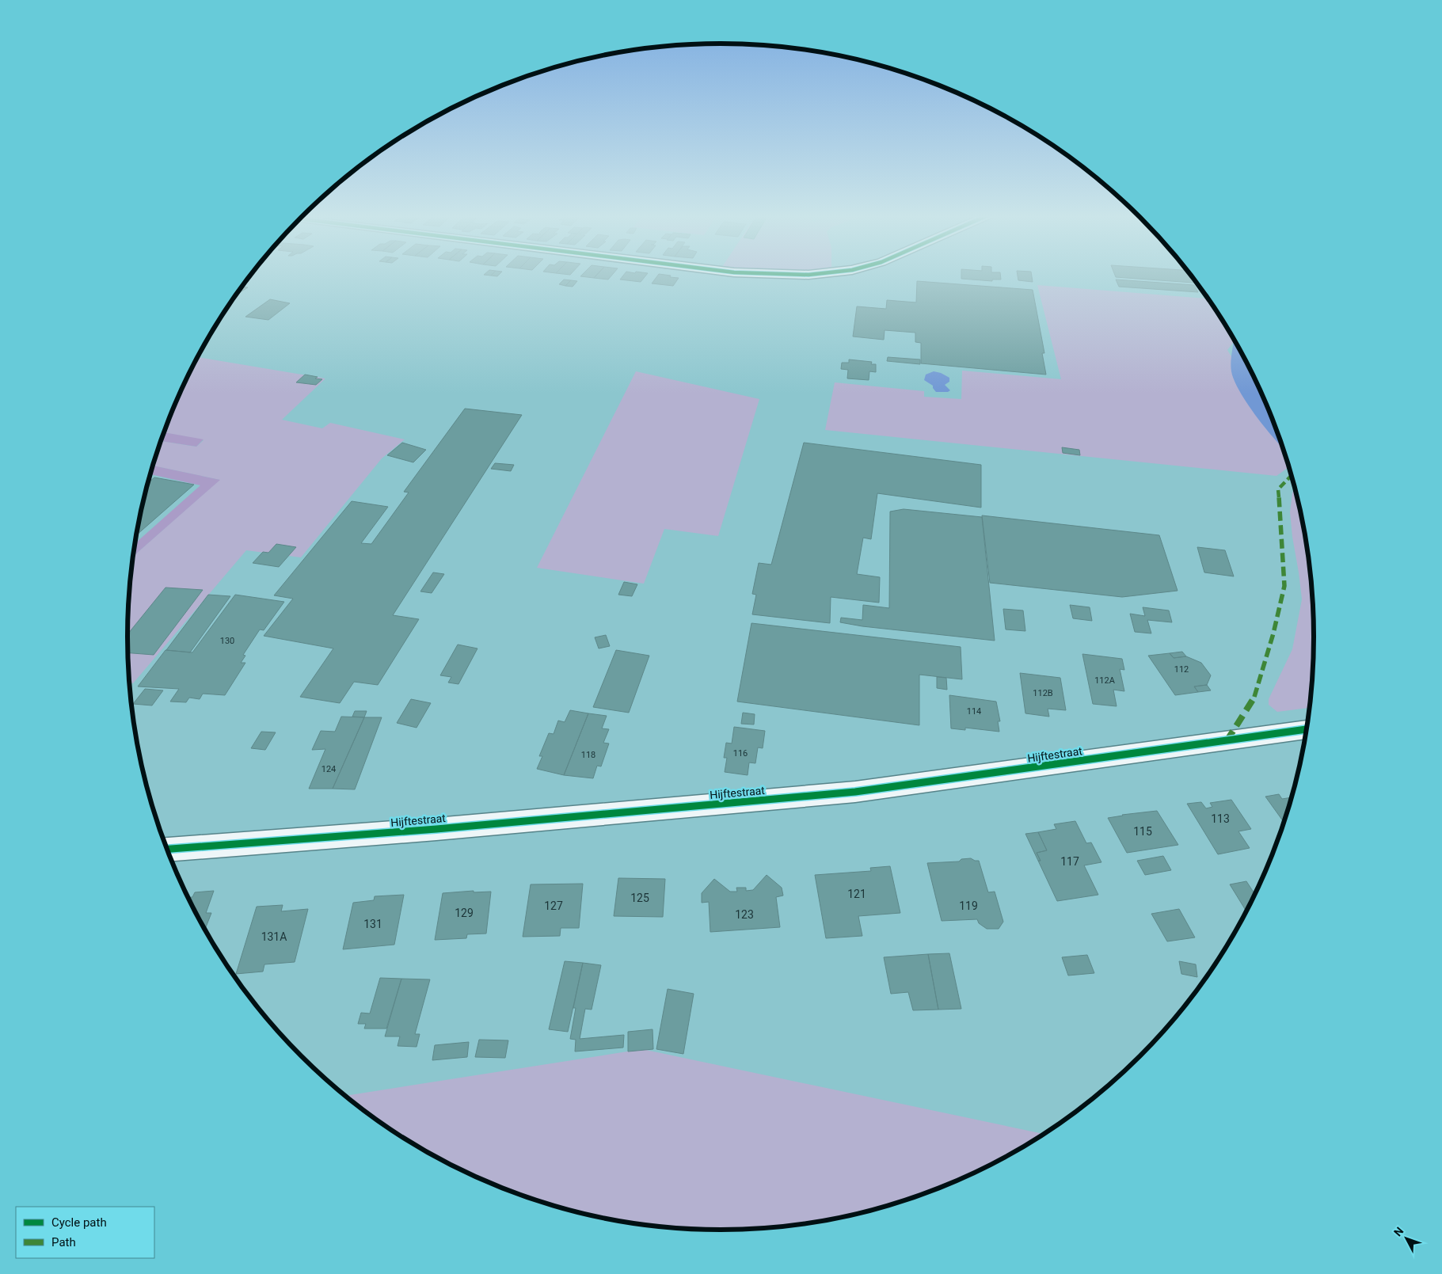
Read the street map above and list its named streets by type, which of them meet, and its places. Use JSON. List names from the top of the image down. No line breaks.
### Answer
{"streets":{"street":["Hijftestraat"]},"house_numbers":["130","112","112A","112B","114","116","118","124","113","115","117","121","125","127","119","129","123","131","131A"],"legend":["Cycle path","Path"],"north":"top left"}
